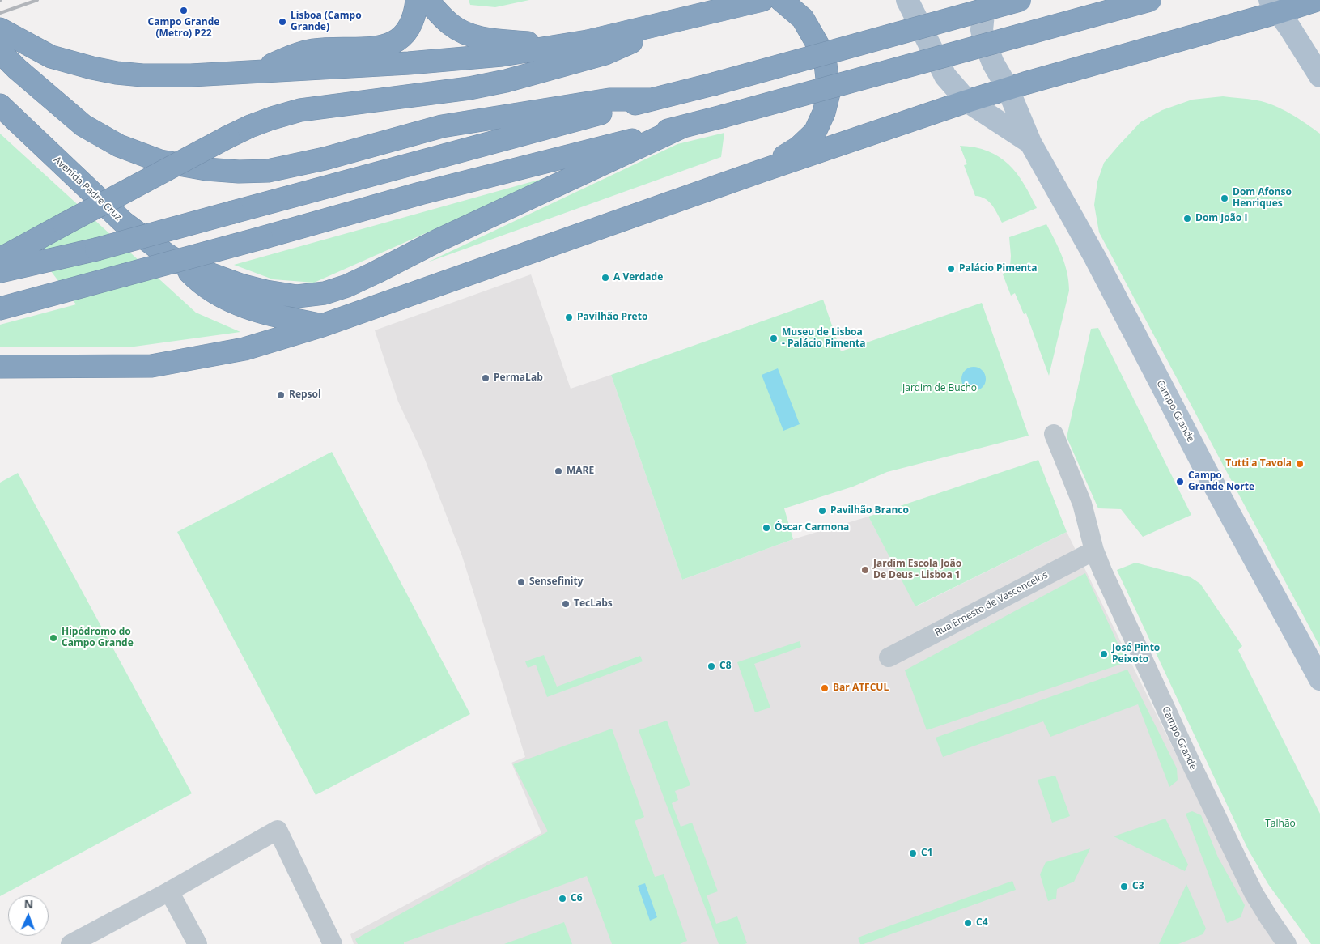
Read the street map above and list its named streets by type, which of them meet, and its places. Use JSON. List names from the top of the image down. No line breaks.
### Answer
{"streets":{"highway":["Avenida Padre Cruz"],"main road":["Campo Grande"],"street":["Rua Ernesto de Vasconcelos"]},"crossings":[["Campo Grande","Rua Ernesto de Vasconcelos"]],"parks":["Jardim de Bucho","Talhão"],"places":["Campo Grande (Metro) P22","Lisboa (Campo Grande)","Dom Afonso Henriques","Dom João I","Palácio Pimenta","A Verdade","Pavilhão Preto","Museu de Lisboa - Palácio Pimenta","PermaLab","Repsol","Tutti a Tavola","MARE","Campo Grande Norte","Pavilhão Branco","Óscar Carmona","Jardim Escola João De Deus - Lisboa 1","Sensefinity","TecLabs","Hipódromo do Campo Grande","José Pinto Peixoto","C8","Bar ATFCUL","C1","C3","C6","C4"],"north":"top"}
